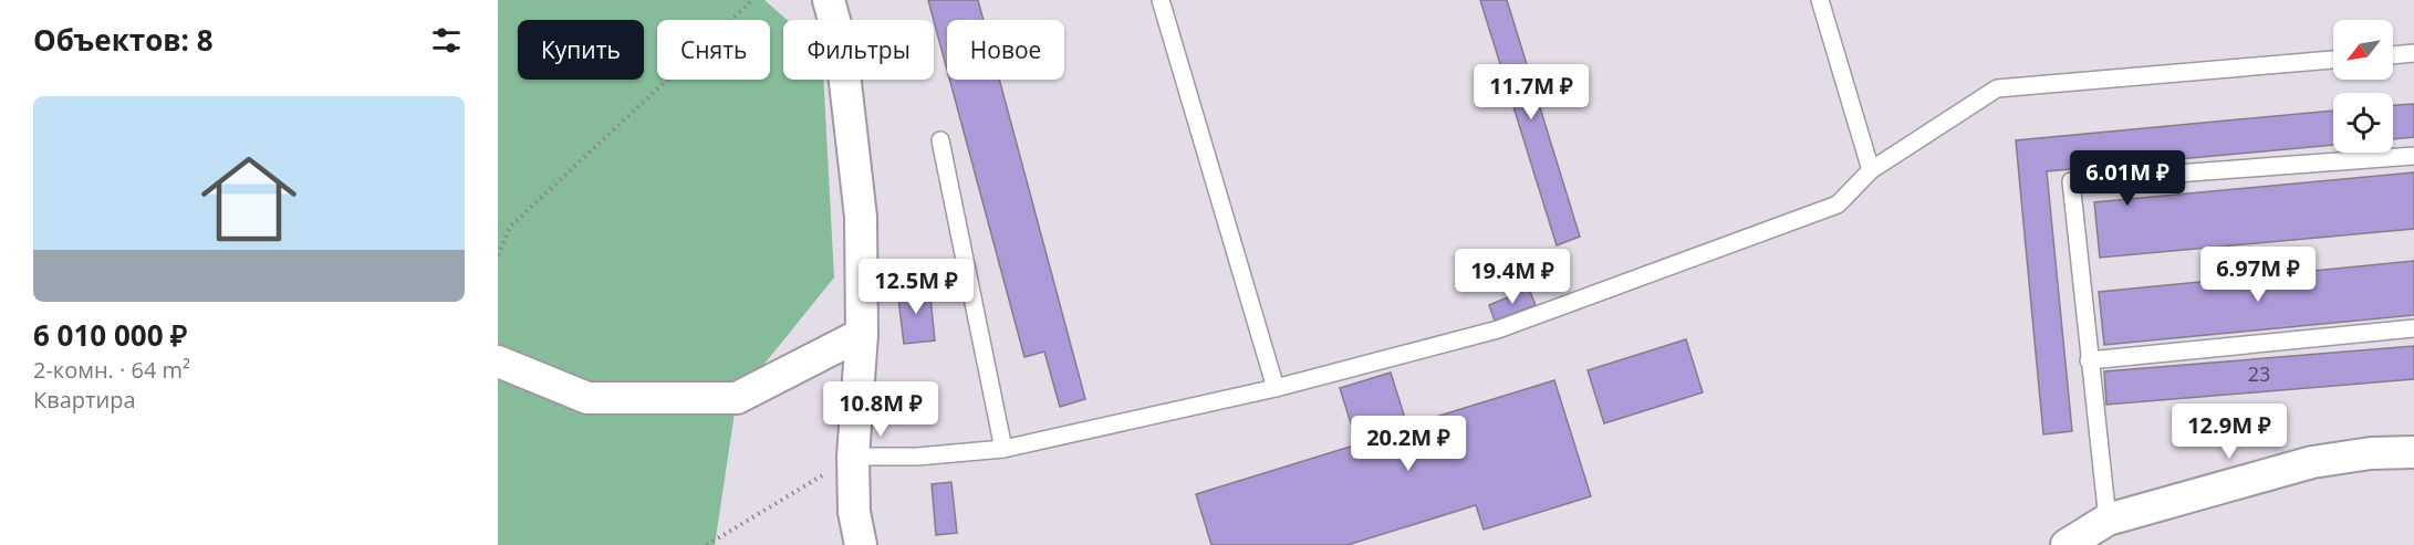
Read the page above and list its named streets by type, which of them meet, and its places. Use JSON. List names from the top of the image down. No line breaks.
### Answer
{"house_numbers":["23"],"north":"bottom left","page":{"heading":"Объектов: 8","chip":["Купить","Снять","Фильтры","Новое"],"price":["11.7M ₽","6.01M ₽","6.97M ₽","19.4M ₽","12.5M ₽","10.8M ₽","12.9M ₽","20.2M ₽"],"list":[{"name":"6 010 000 ₽","note":"2-комн. · 64 m² · Квартира"}]}}
